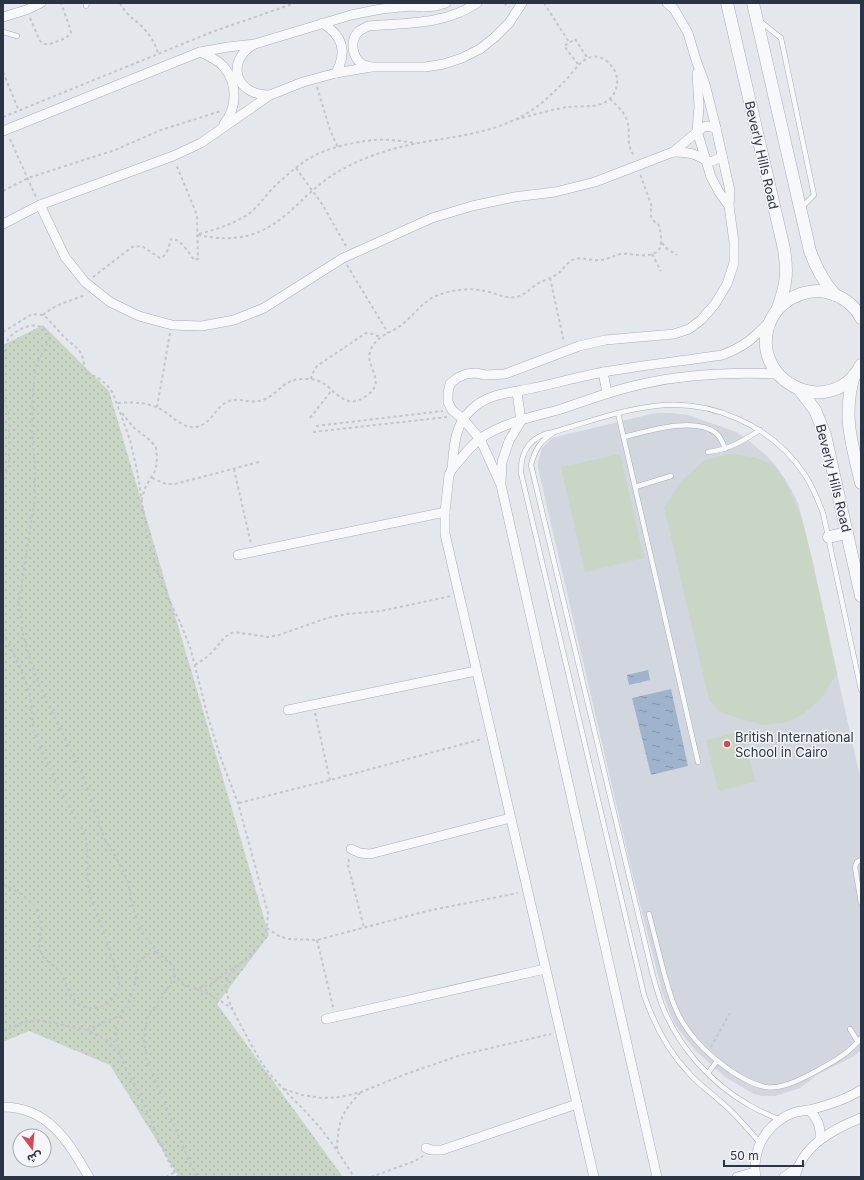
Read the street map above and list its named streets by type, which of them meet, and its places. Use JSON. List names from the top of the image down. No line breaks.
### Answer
{"streets":{"street":["Beverly Hills Road"]},"places":["British International School in Cairo"],"scale_bar":"50 m","north":"bottom"}
